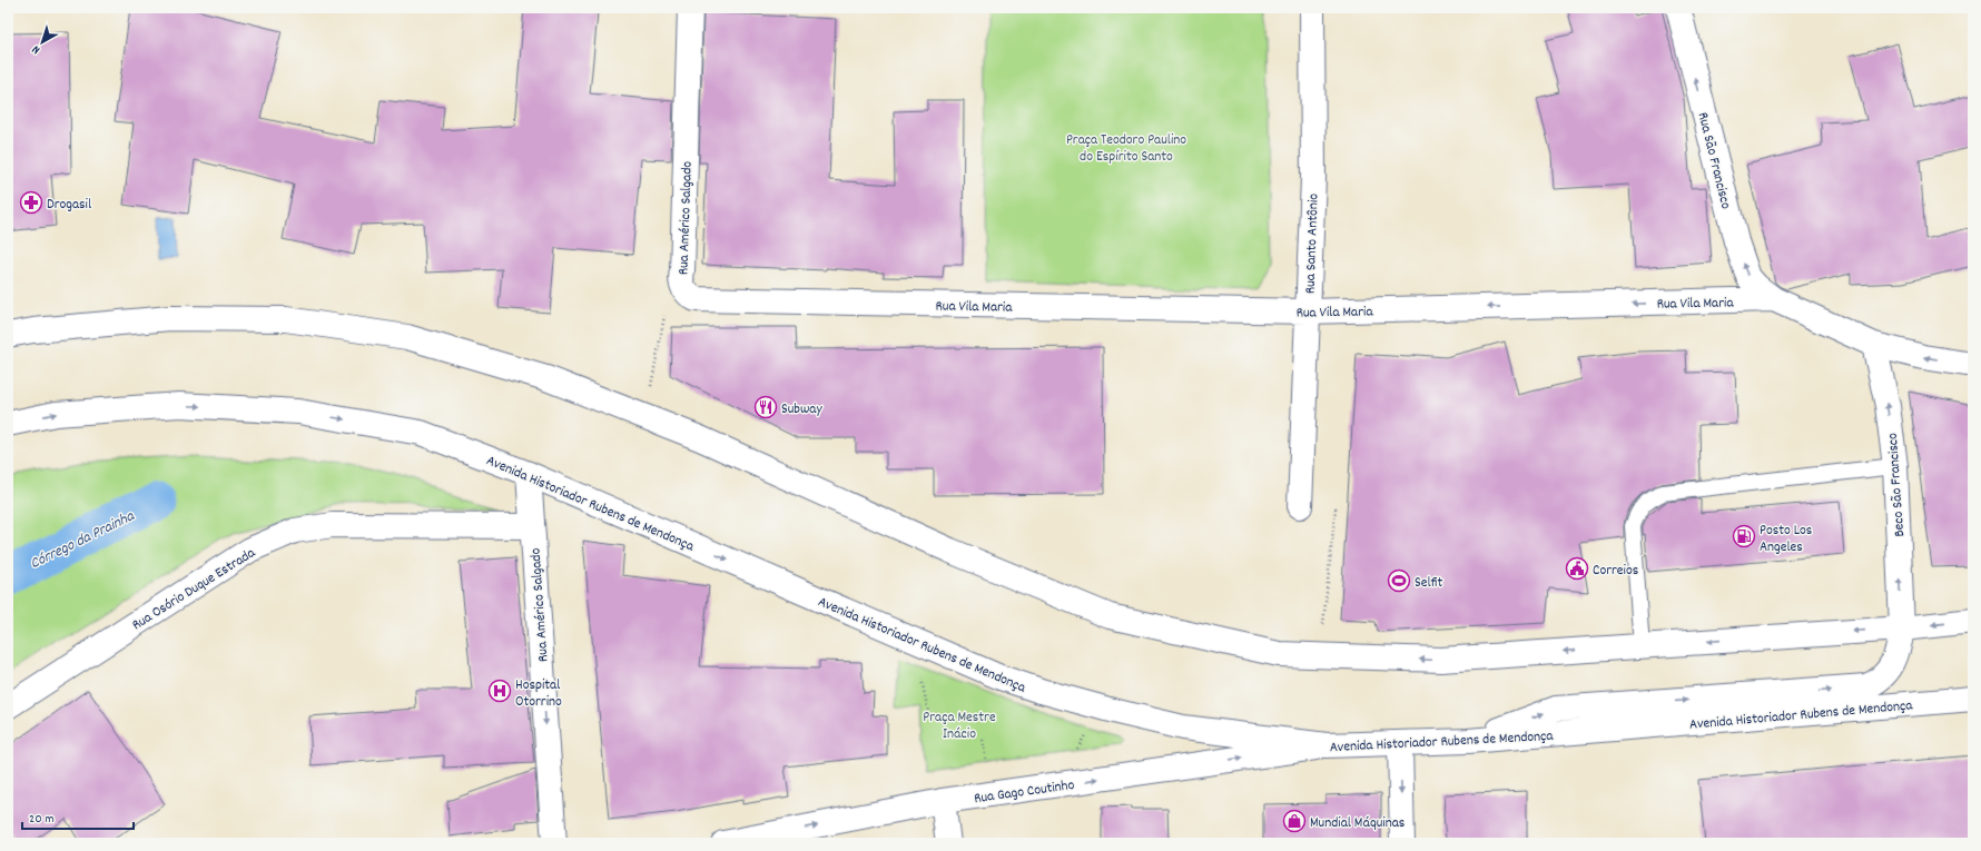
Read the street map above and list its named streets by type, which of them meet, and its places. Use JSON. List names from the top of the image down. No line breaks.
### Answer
{"streets":{"main road":["Rua São Francisco","Rua Américo Salgado","Rua Santo Antônio","Rua Vila Maria","Beco São Francisco","Avenida Historiador Rubens de Mendonça","Rua Osório Duque Estrada","Rua Gago Coutinho"]},"crossings":[["Rua São Francisco","Rua Vila Maria"],["Rua Américo Salgado","Rua Vila Maria"],["Rua Américo Salgado","Avenida Historiador Rubens de Mendonça"],["Rua Américo Salgado","Rua Osório Duque Estrada"],["Rua Santo Antônio","Rua Vila Maria"],["Rua Vila Maria","Beco São Francisco"],["Beco São Francisco","Avenida Historiador Rubens de Mendonça"],["Avenida Historiador Rubens de Mendonça","Rua Gago Coutinho"]],"one_way":["Rua São Francisco","Rua Américo Salgado","Rua Vila Maria"],"water":["Córrego da Prainha"],"parks":["Praça Teodoro Paulino do Espírito Santo","Praça Mestre Inácio"],"places":{"pharmacy":["Drogasil"],"restaurant":["Subway"],"fuel station":["Posto Los Angeles"],"public building":["Correios"],"sports":["Selfit"],"hospital":["Hospital Otorrino"],"shop":["Mundial Máquinas"]},"scale_bar":"20 m","north":"bottom left"}
